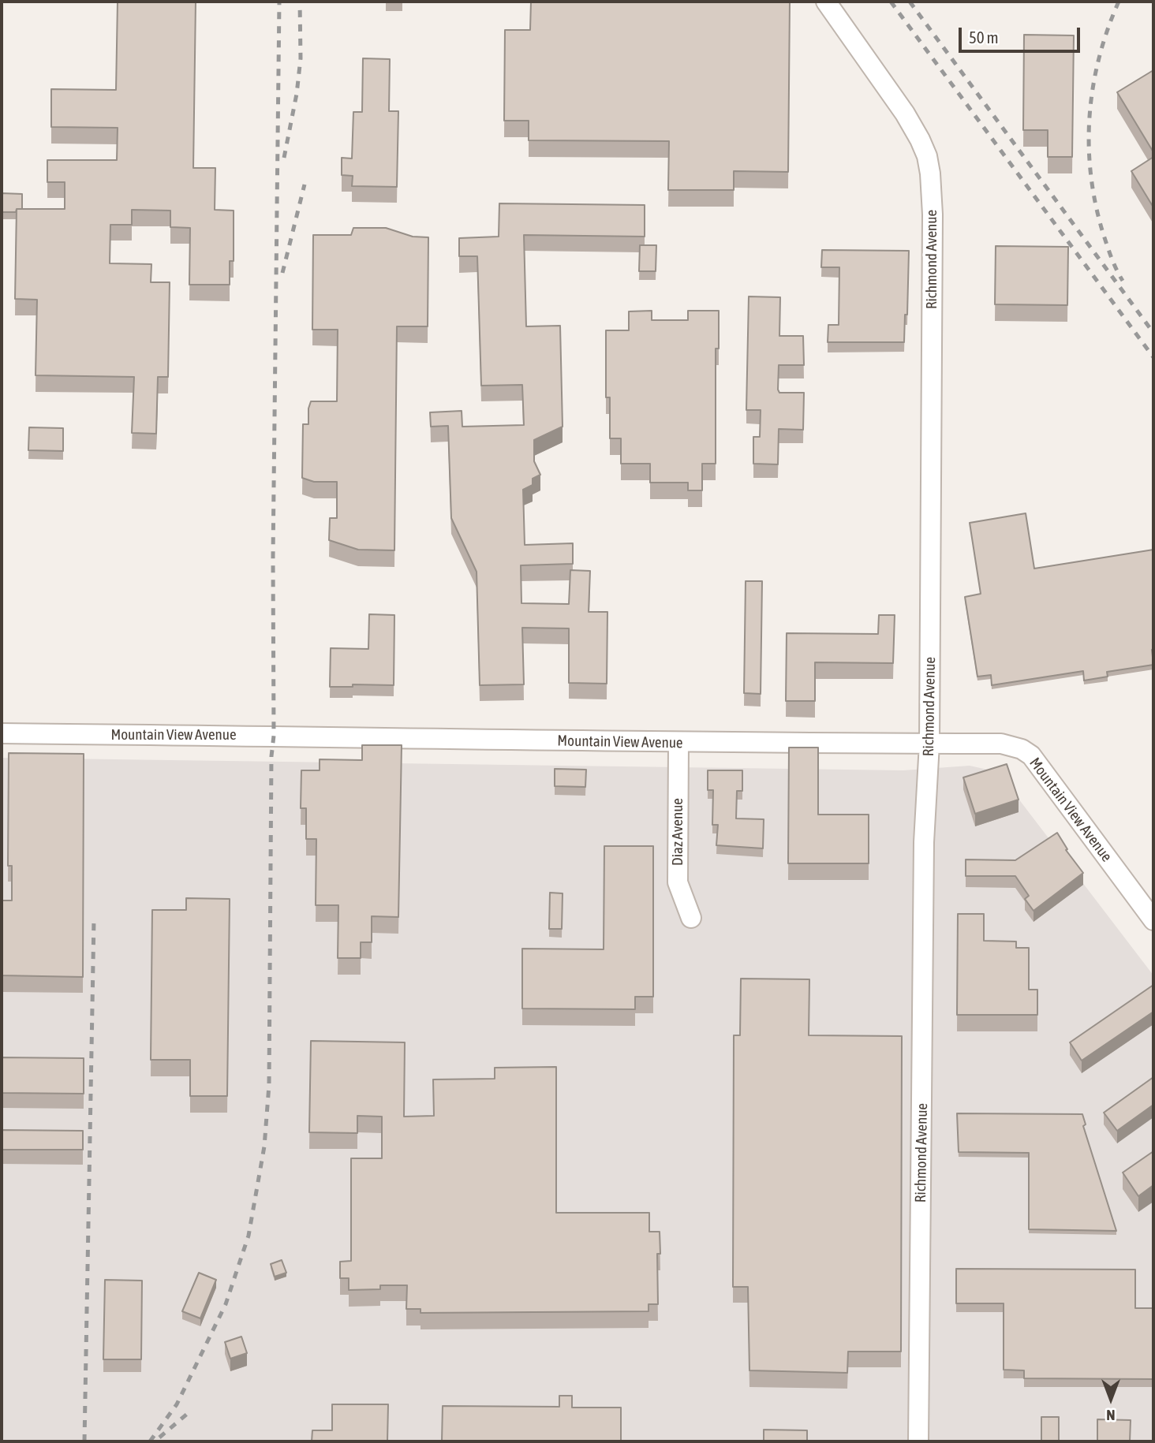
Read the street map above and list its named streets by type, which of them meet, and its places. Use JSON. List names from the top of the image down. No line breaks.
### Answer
{"streets":{"street":["Richmond Avenue","Mountain View Avenue","Diaz Avenue"]},"crossings":[["Richmond Avenue","Mountain View Avenue"],["Mountain View Avenue","Diaz Avenue"]],"scale_bar":"50 m","north":"bottom"}
